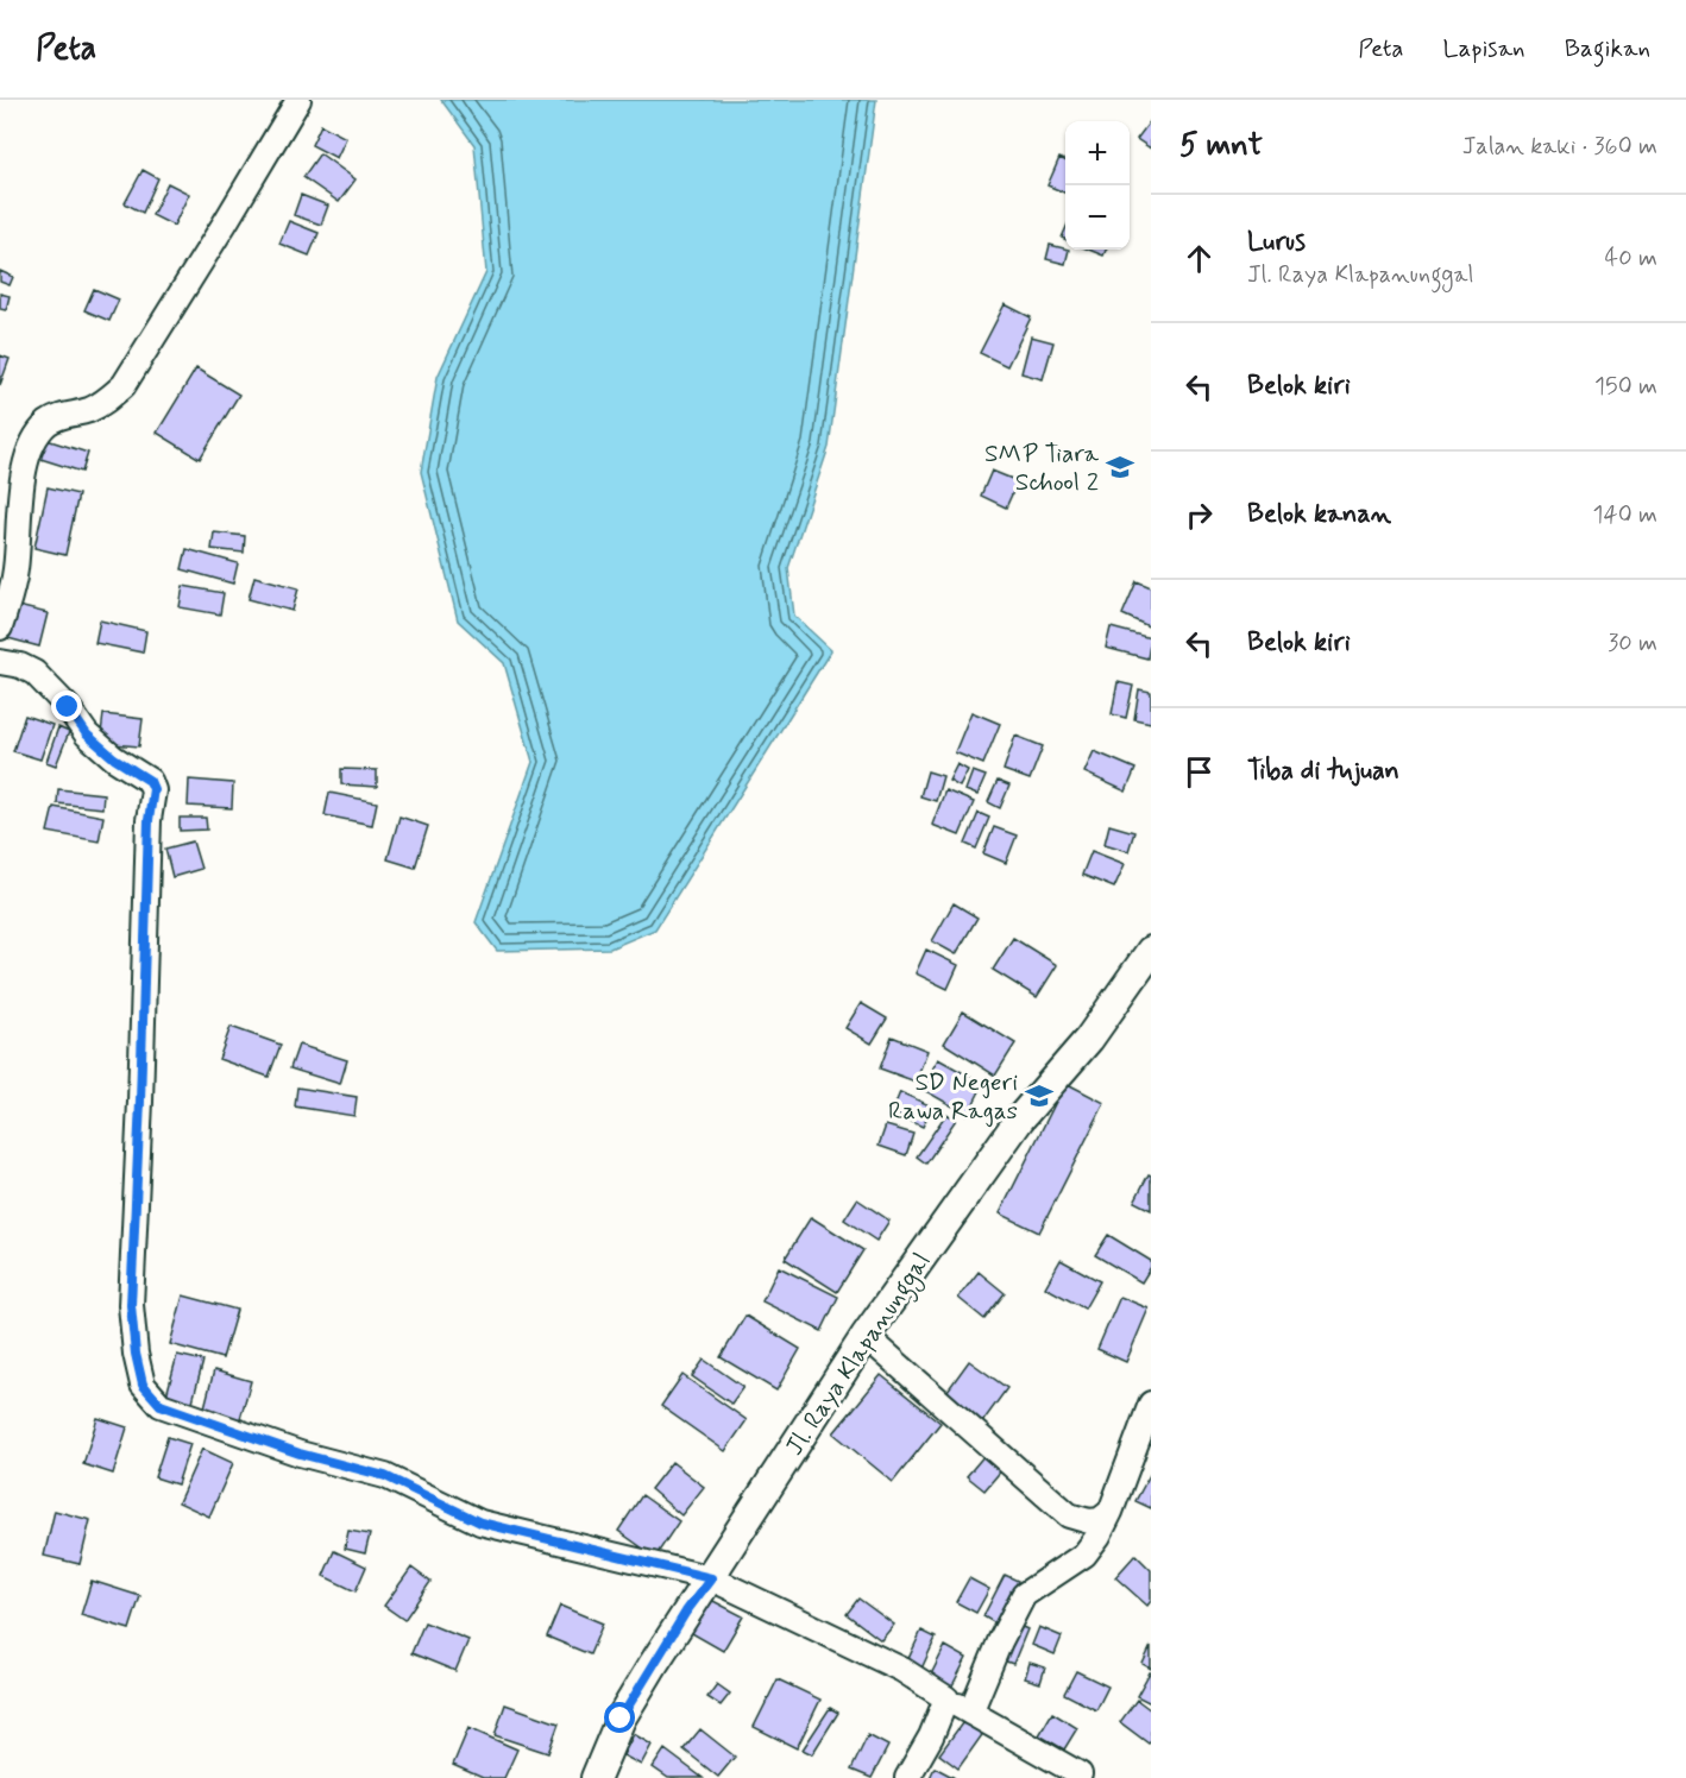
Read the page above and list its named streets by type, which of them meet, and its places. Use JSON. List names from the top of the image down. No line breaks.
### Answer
{"streets":{"street":["Jl. Raya Klapanunggal"]},"places":{"school or university":["SMP Tiara School 2","SD Negeri Rawa Ragas"]},"page":{"header":"Peta","nav":["Peta","Lapisan","Bagikan"],"heading":["5 mnt","Jalan kaki · 360 m"],"map_buttons":["+","−"],"list":[["Lurus","Jl. Raya Klapanunggal","40 m"],["Belok kiri","150 m"],["Belok kanan","140 m"],["Belok kiri","30 m"],"Tiba di tujuan"]}}
